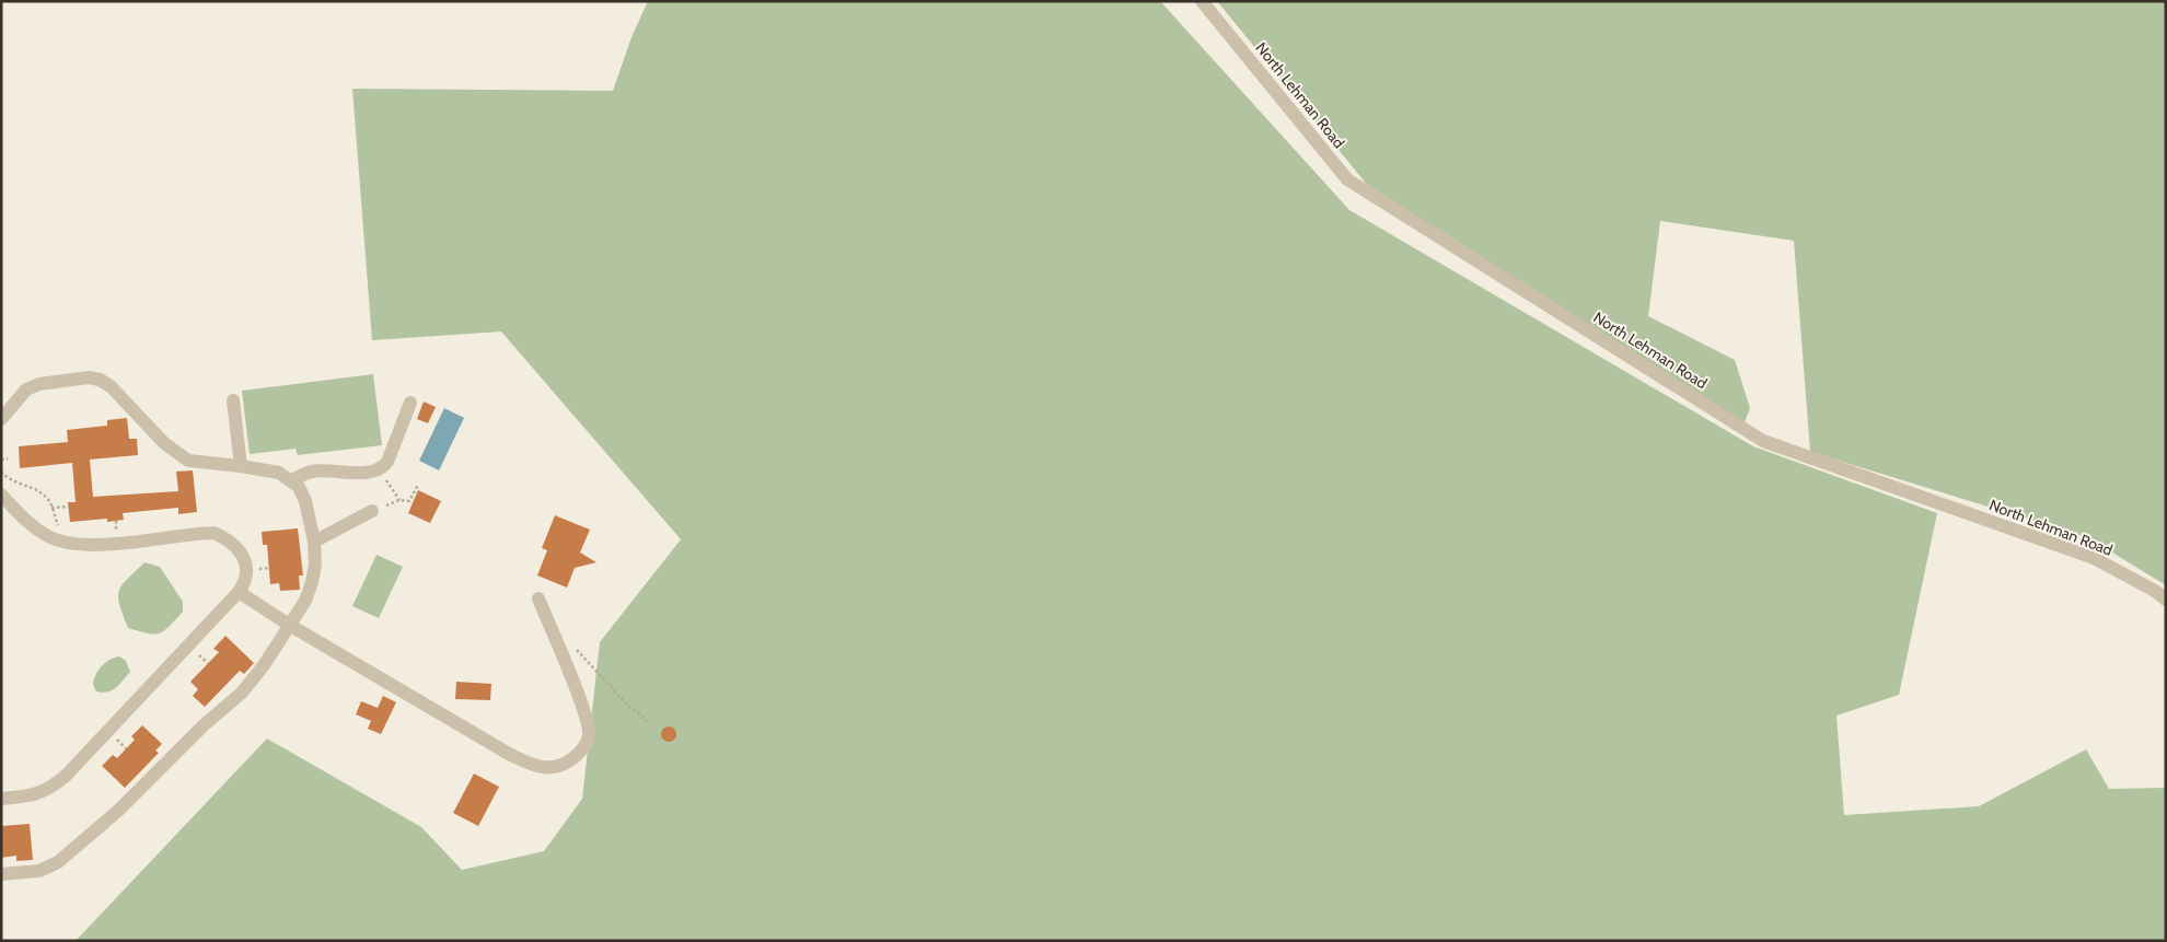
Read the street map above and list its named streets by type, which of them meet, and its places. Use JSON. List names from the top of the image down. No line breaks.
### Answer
{"streets":{"street":["North Lehman Road"]}}
